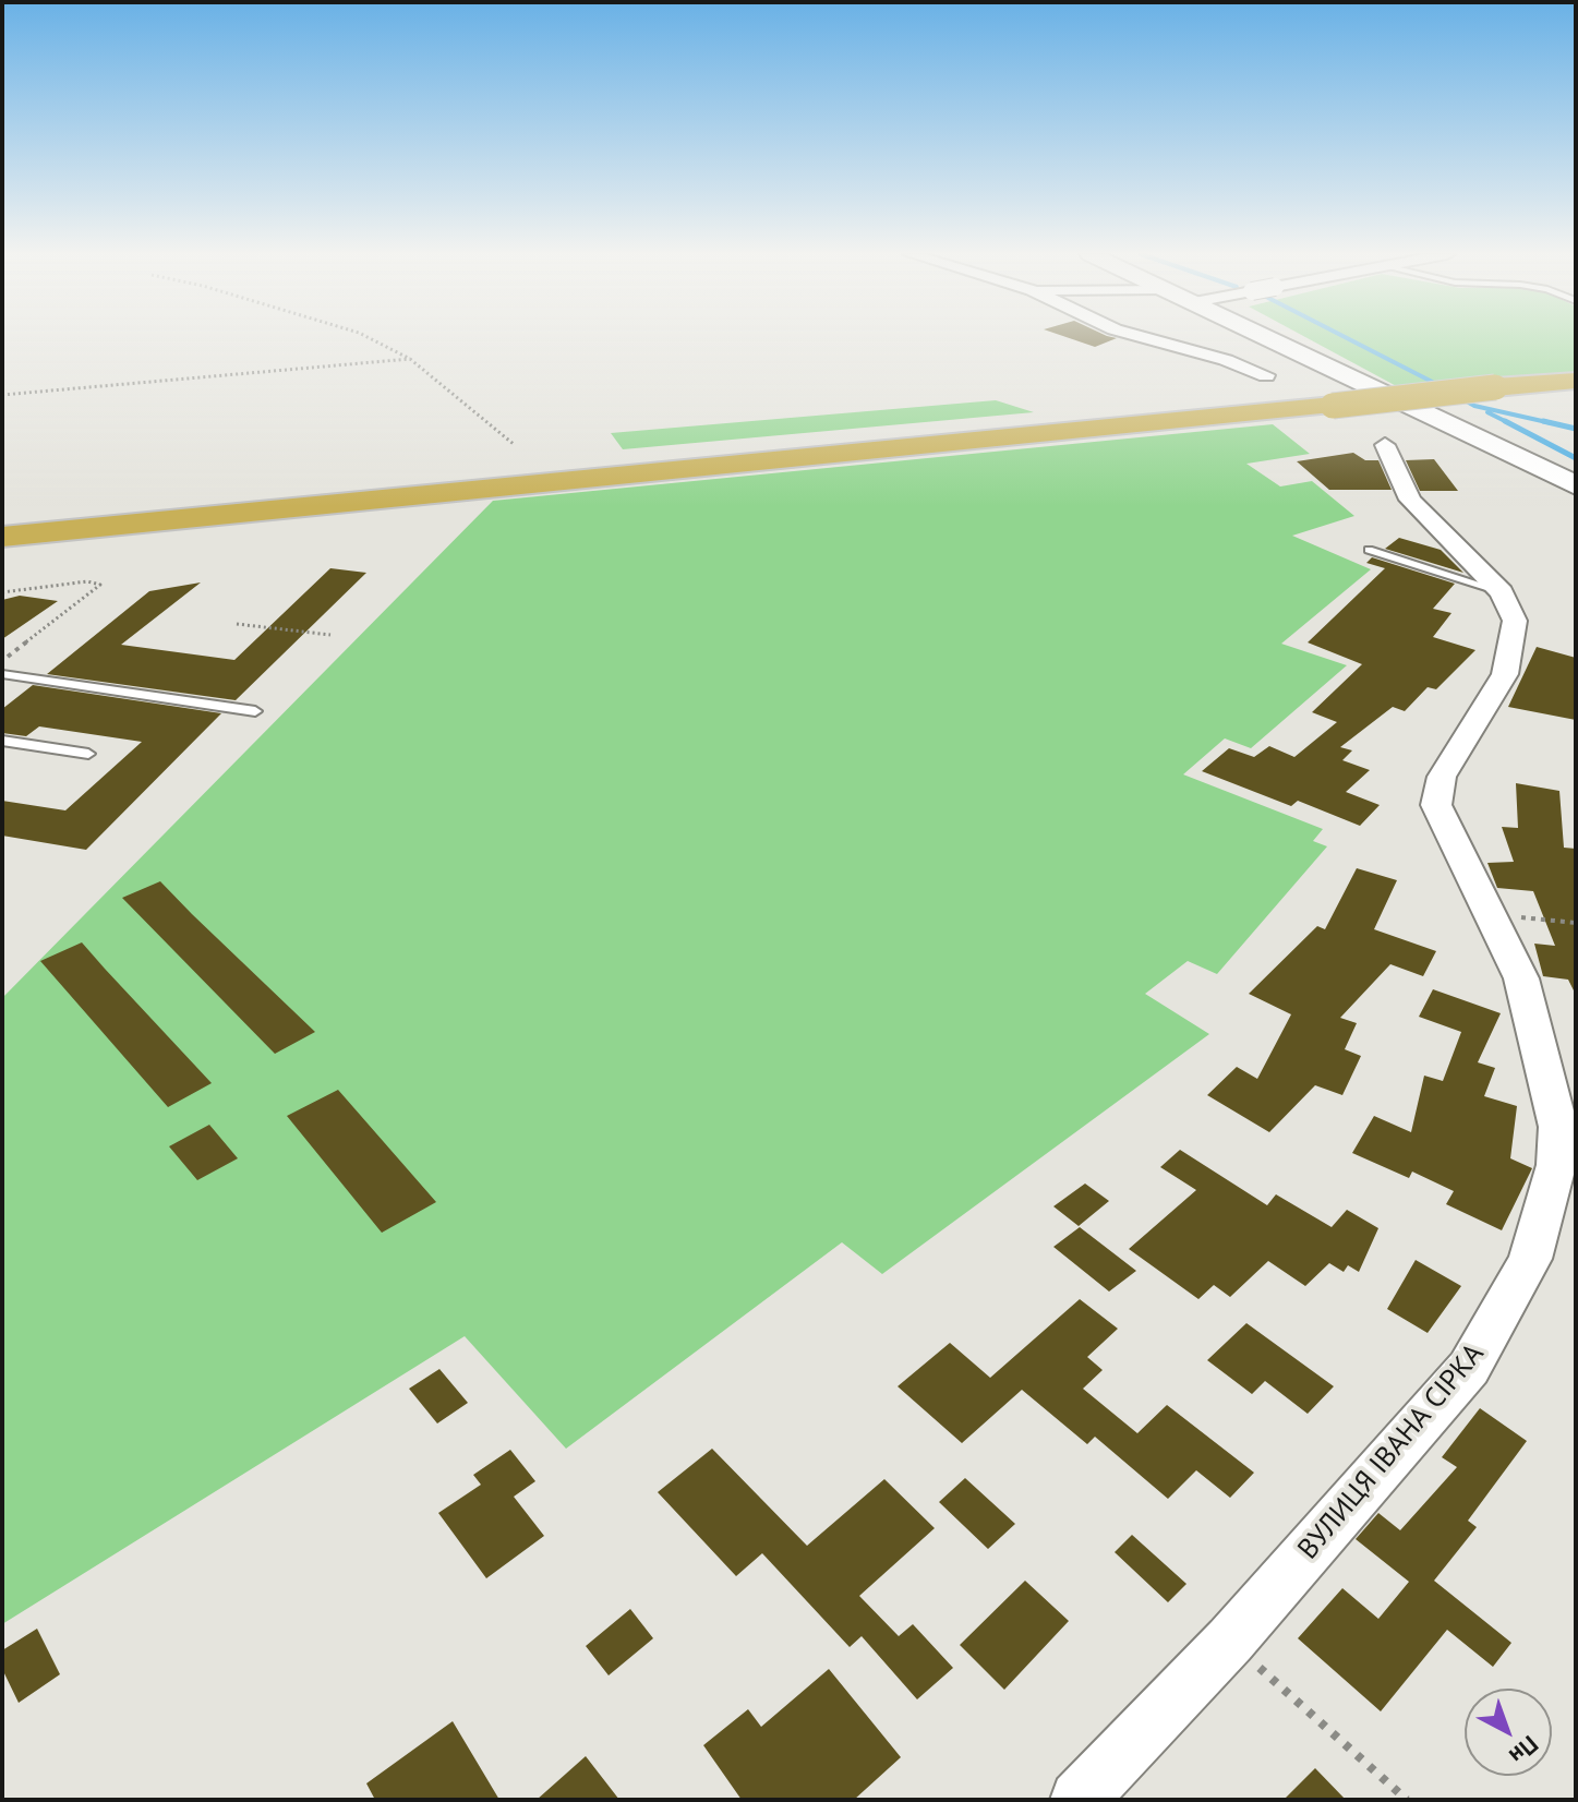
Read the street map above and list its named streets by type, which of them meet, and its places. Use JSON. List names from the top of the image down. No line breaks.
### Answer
{"streets":{"street":["ВУЛИЦЯ ІВАНА СІРКА"]},"north":"bottom right"}
